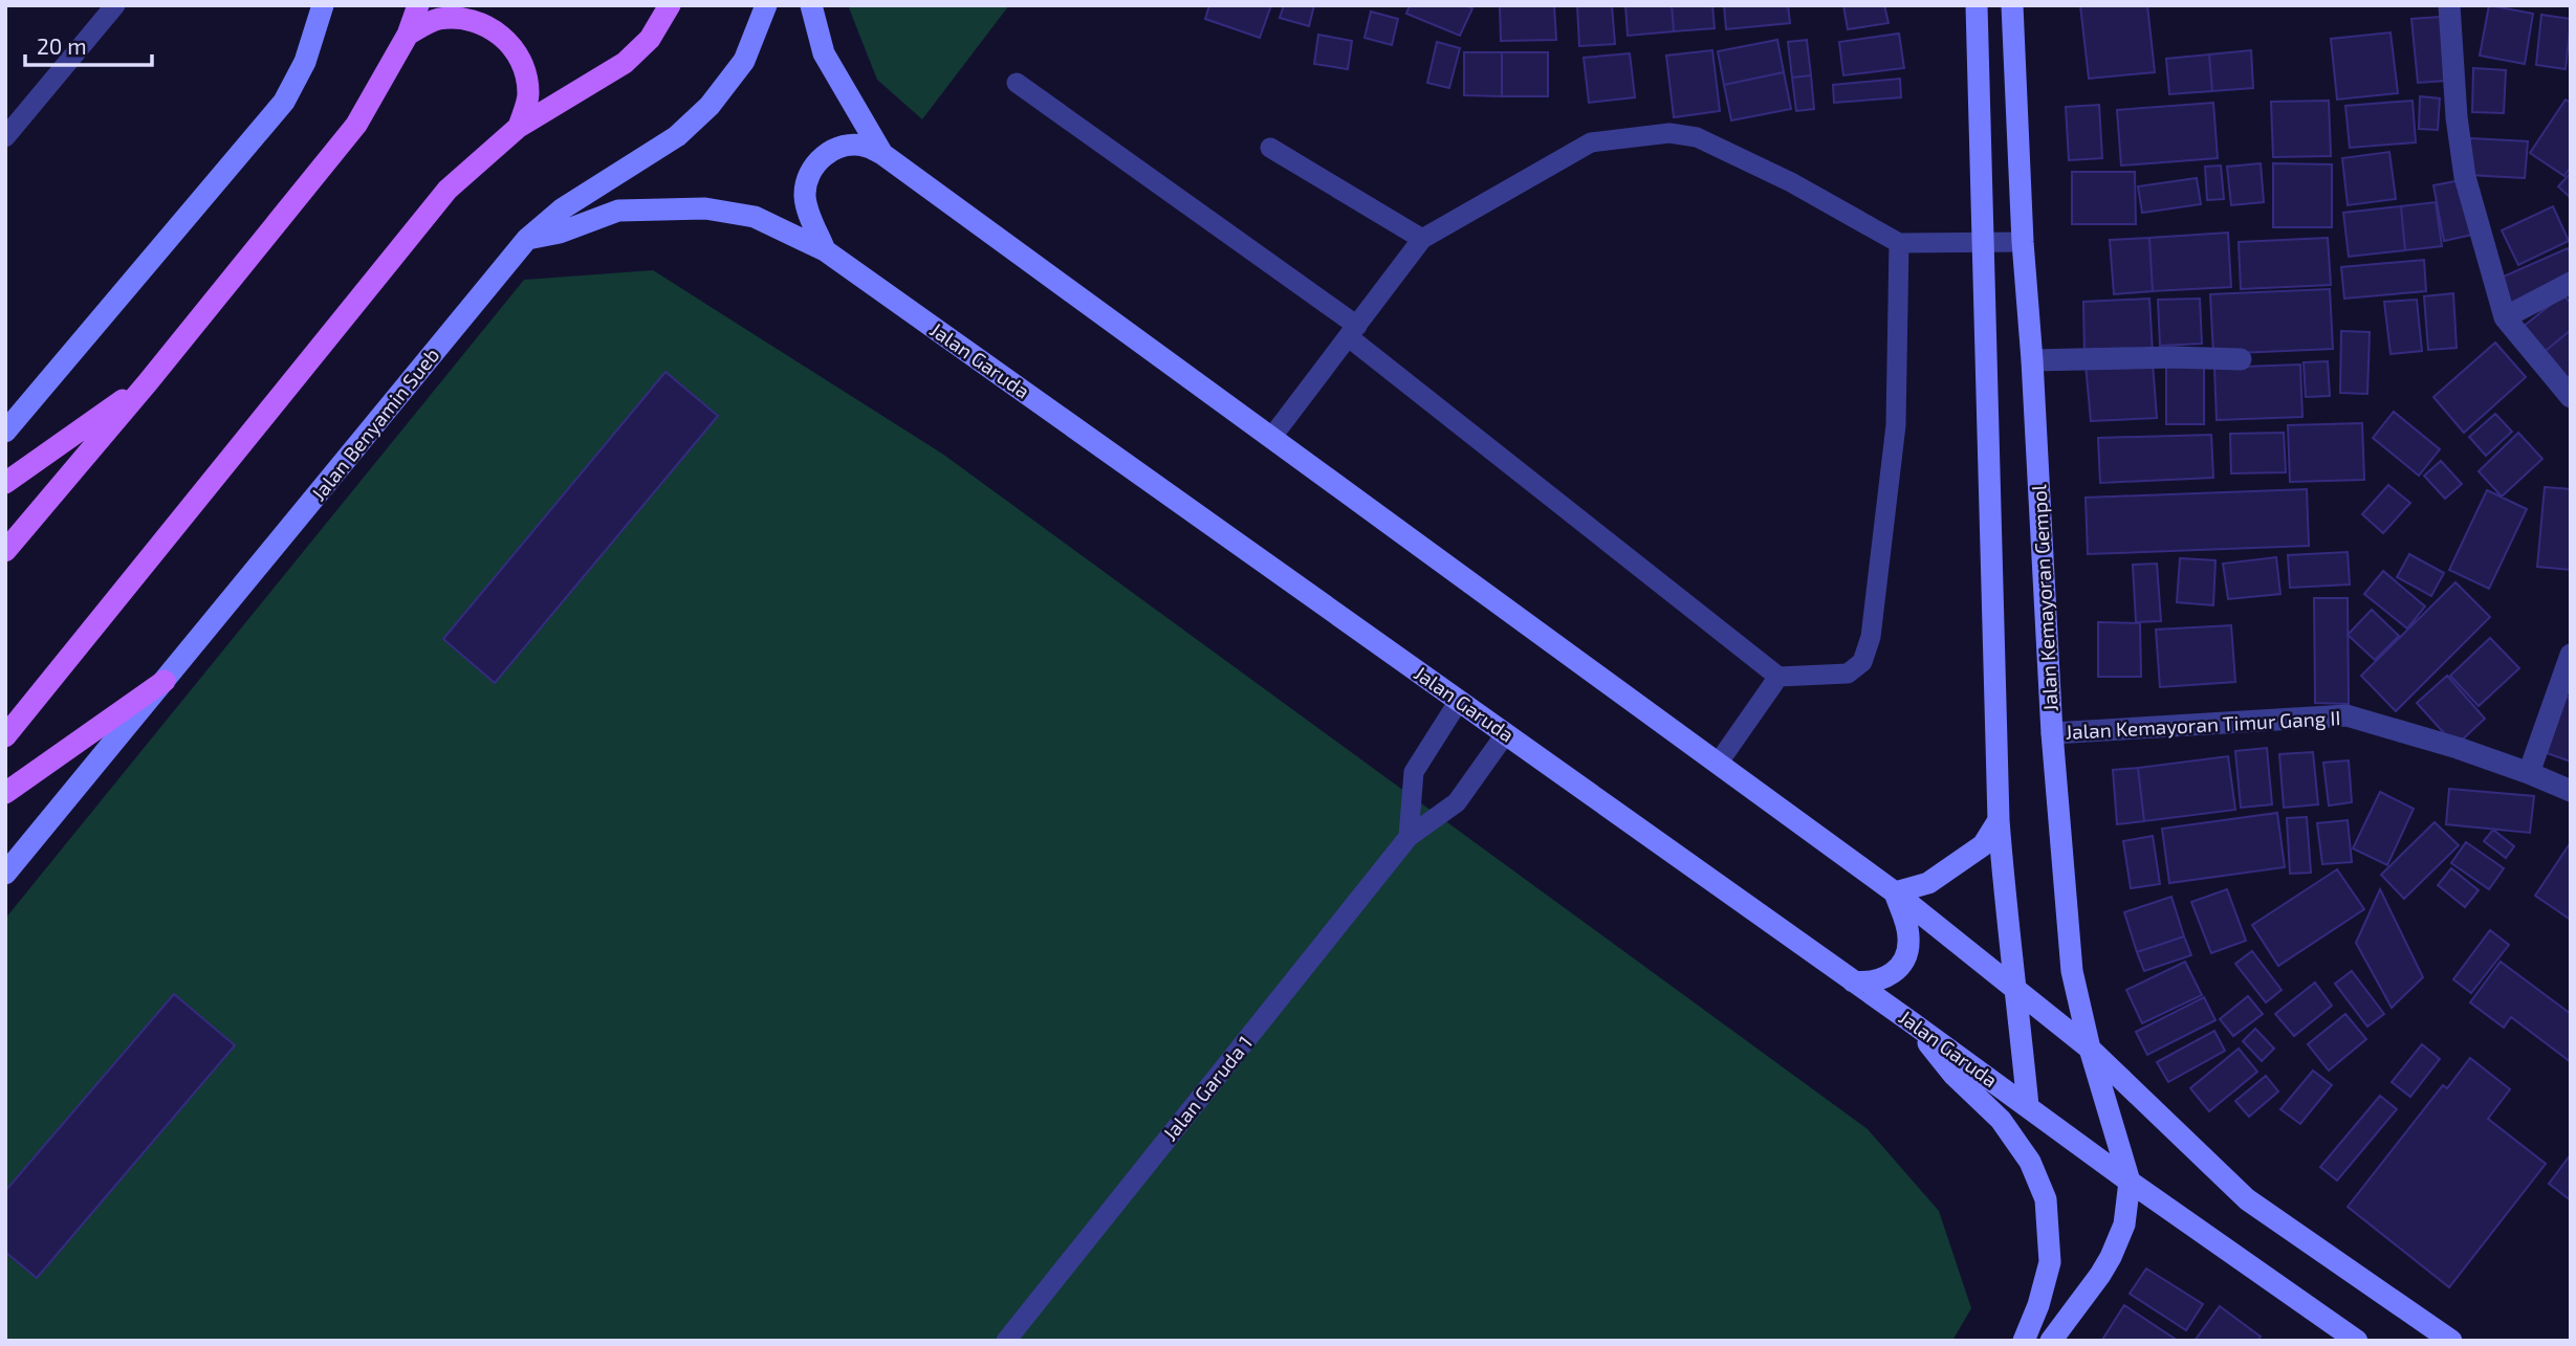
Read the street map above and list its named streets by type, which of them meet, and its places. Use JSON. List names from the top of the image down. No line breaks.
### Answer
{"streets":{"main road":["Jalan Garuda","Jalan Benyamin Sueb","Jalan Kemayoran Gempol"],"street":["Jalan Kemayoran Timur Gang II"],"lane":["Jalan Garuda 1"]},"crossings":[["Jalan Garuda","Jalan Benyamin Sueb"],["Jalan Garuda","Jalan Kemayoran Gempol"],["Jalan Garuda","Jalan Garuda 1"],["Jalan Kemayoran Gempol","Jalan Kemayoran Timur Gang II"]],"scale_bar":"20 m"}
